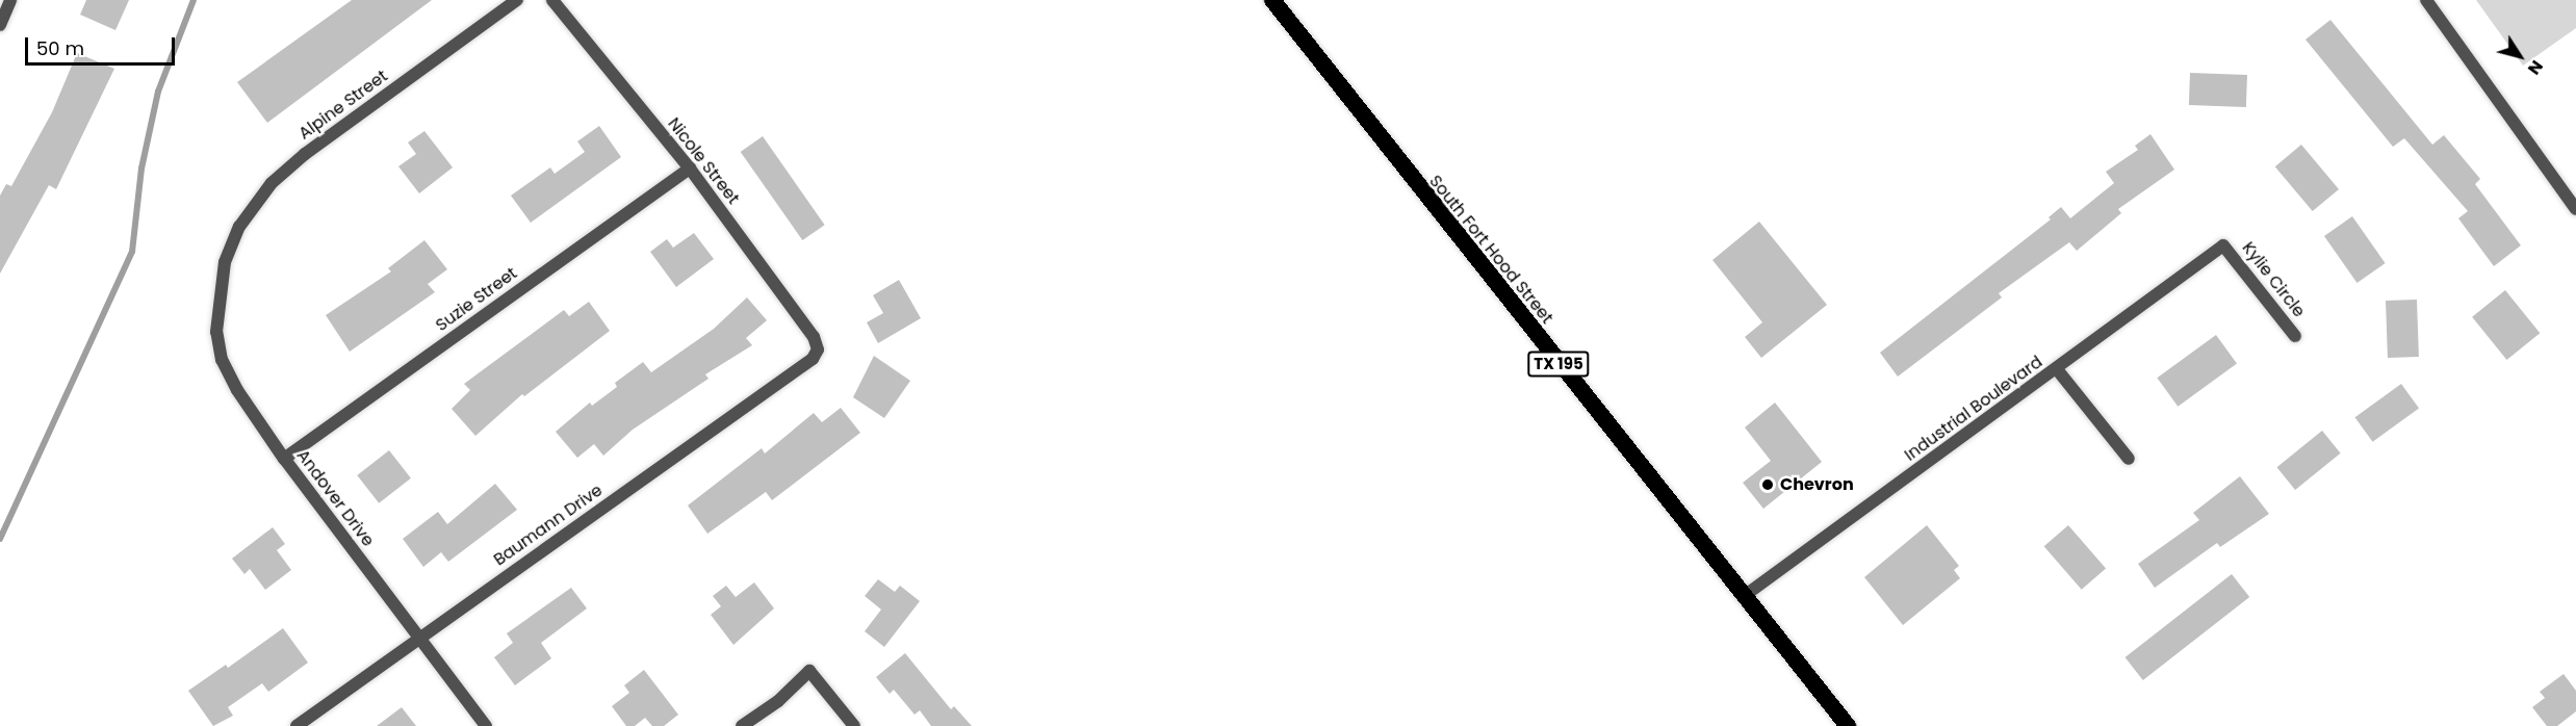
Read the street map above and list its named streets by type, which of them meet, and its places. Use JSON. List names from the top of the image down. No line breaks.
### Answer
{"streets":{"highway":["South Fort Hood Street","TX 195"],"street":["Alpine Street","Nicole Street","Kylie Circle","Suzie Street","Industrial Boulevard","Andover Drive","Baumann Drive"]},"crossings":[["Alpine Street","Andover Drive"],["Nicole Street","Suzie Street"],["Nicole Street","Baumann Drive"],["South Fort Hood Street","Industrial Boulevard"],["Kylie Circle","Industrial Boulevard"],["Suzie Street","Andover Drive"],["Andover Drive","Baumann Drive"]],"places":["Chevron"],"scale_bar":"50 m","north":"bottom right"}
